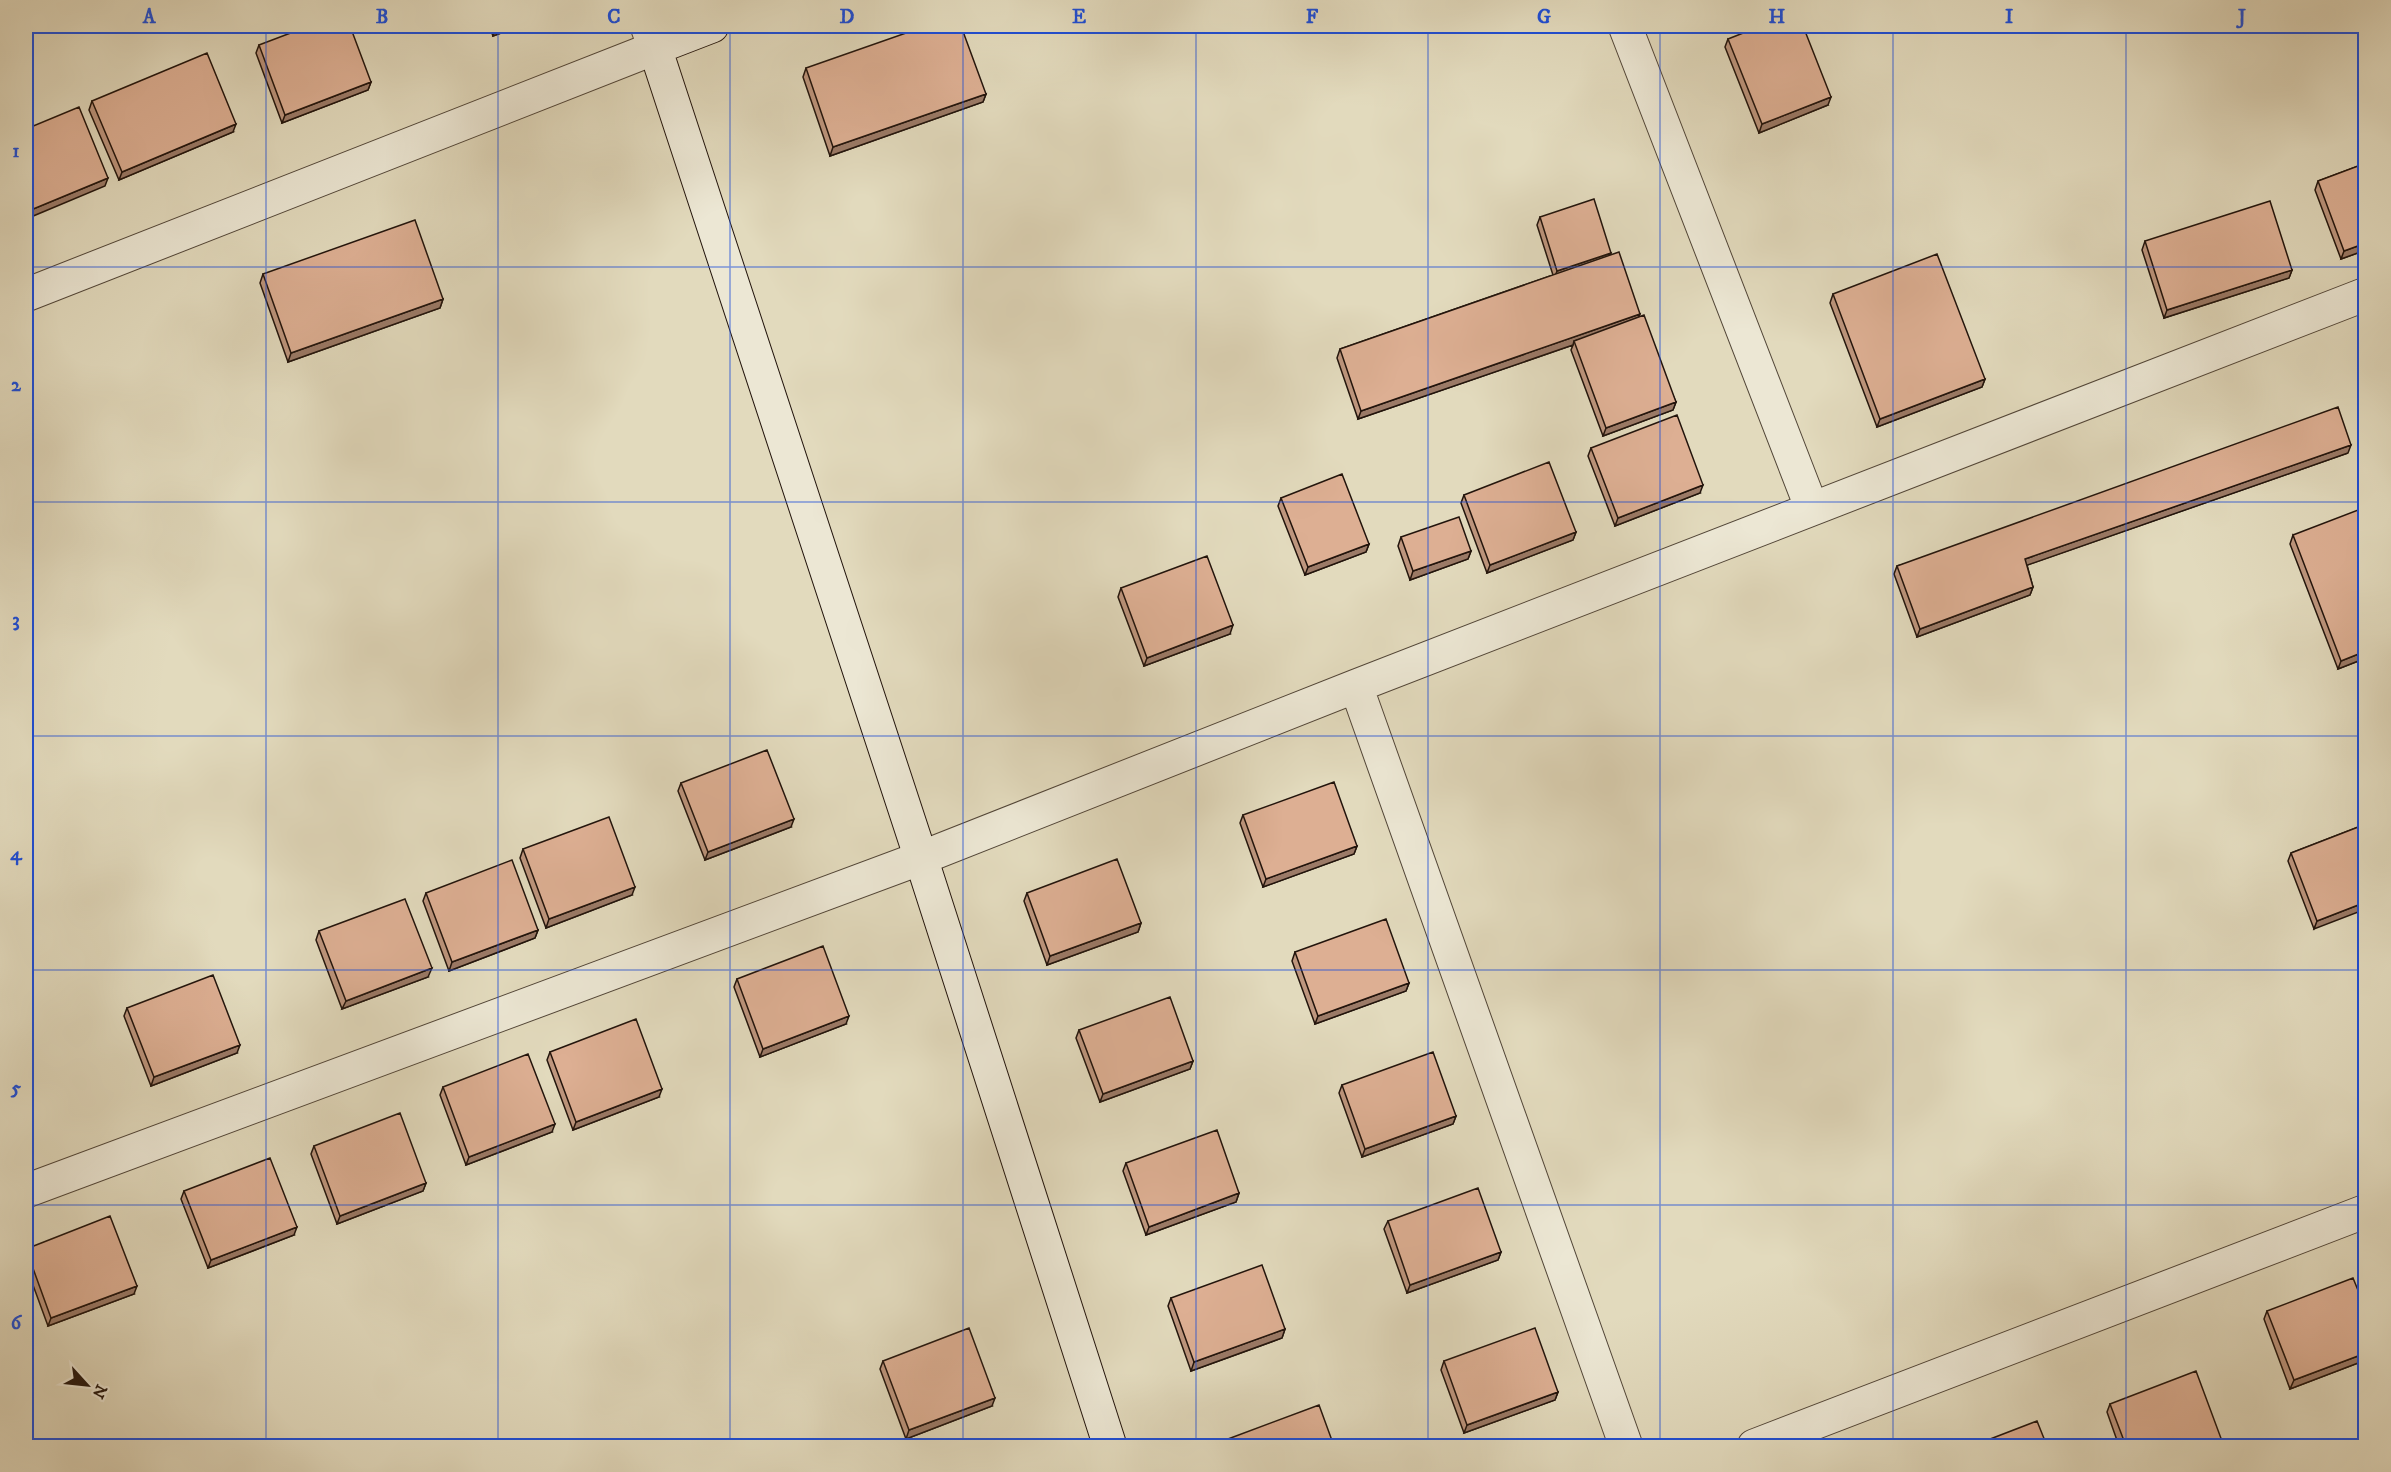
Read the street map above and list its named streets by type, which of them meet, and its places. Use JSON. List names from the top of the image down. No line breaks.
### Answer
{"north":"bottom right","grid":{"columns":["A","B","C","D","E","F","G","H","I","J"],"rows":["1","2","3","4","5","6"]}}
